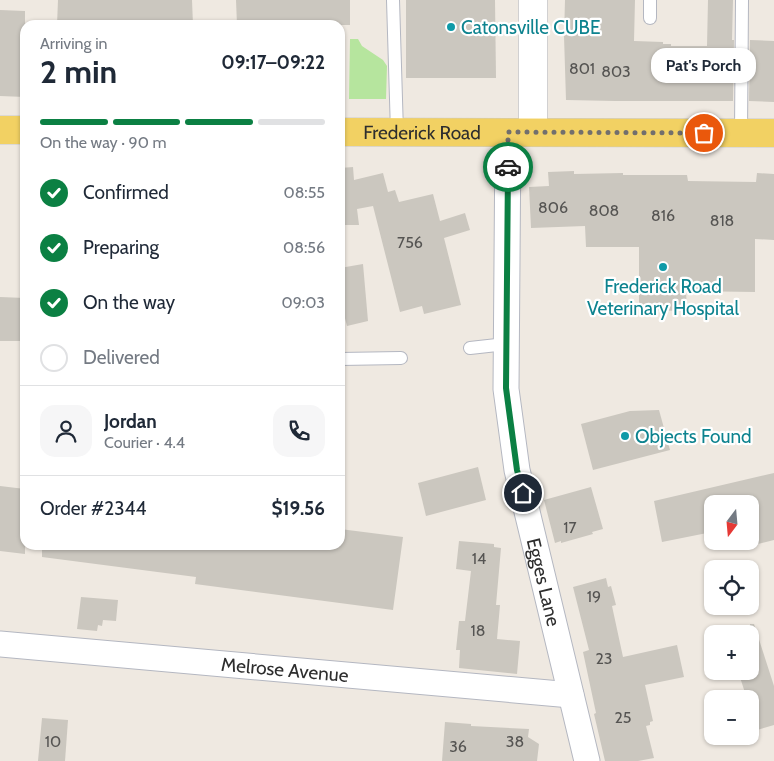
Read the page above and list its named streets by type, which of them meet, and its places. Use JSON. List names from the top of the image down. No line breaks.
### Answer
{"streets":{"main road":["Frederick Road"],"street":["Egges Lane","Melrose Avenue"]},"crossings":[["Frederick Road","Egges Lane"],["Egges Lane","Melrose Avenue"]],"places":["Catonsville CUBE","Pat's Porch","Frederick Road Veterinary Hospital","Objects Found"],"house_numbers":["801","803","806","808","816","818","756","17","14","19","18","23","25","10","38","36"],"north":"bottom","page":{"heading":["2 min","Arriving in","09:17–09:22"],"panel":["Jordan","Courier · 4.4","Order #2344","$19.56"],"bubble":"Pat's Porch","bar":"On the way · 90 m","list":[["Confirmed","08:55"],["Preparing","08:56"],["On the way","09:03"],"Delivered"],"map_buttons":["+","−"]}}
